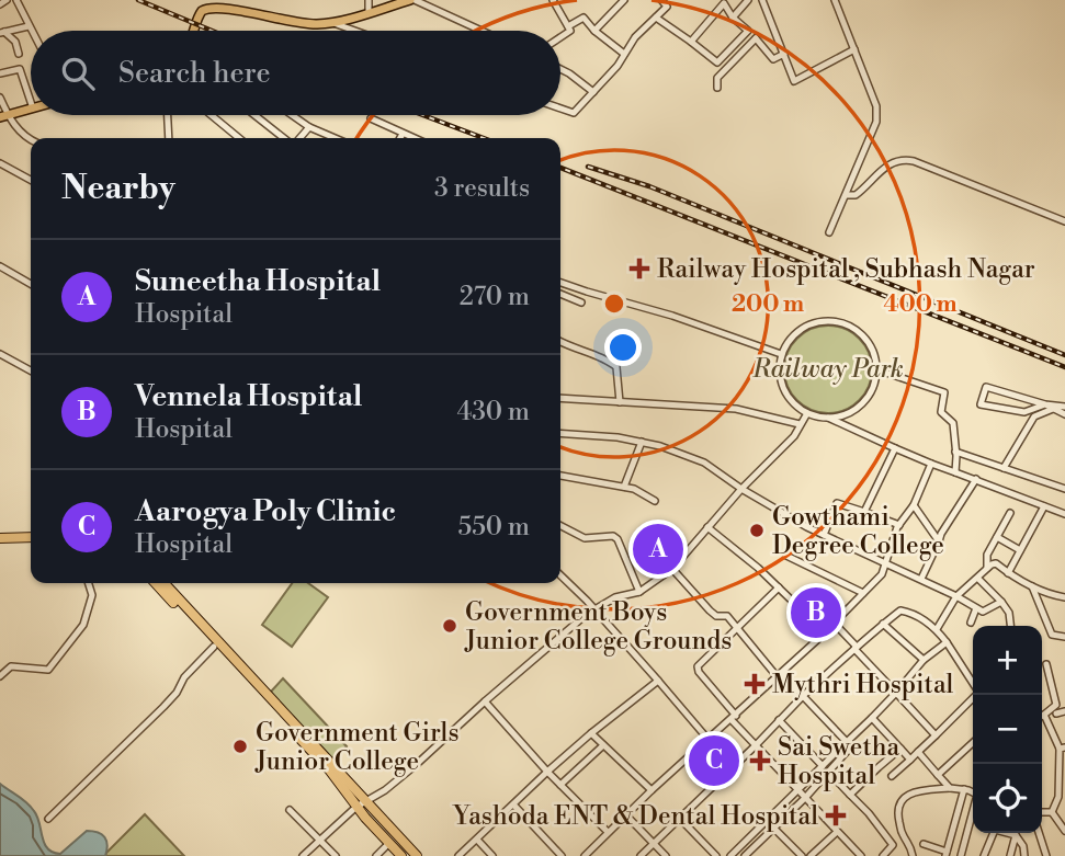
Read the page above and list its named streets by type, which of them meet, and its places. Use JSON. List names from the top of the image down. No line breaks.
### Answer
{"parks":["Railway Park"],"places":{"health":["Railway Hospital , Subhash Nagar","Mythri Hospital","Sai Swetha Hospital","Yashoda ENT & Dental Hospital"],"other":["Gowthami Degree College","Government Boys Junior College Grounds","Government Girls Junior College"]},"page":{"search":"Search here","heading":["Nearby","3 results"],"list":[{"mark":"A","name":"Suneetha Hospital","note":"Hospital","value":"270 m"},{"mark":"B","name":"Vennela Hospital","note":"Hospital","value":"430 m"},{"mark":"C","name":"Aarogya Poly Clinic","note":"Hospital","value":"550 m"}],"pins":["A","B","C"],"map_buttons":["+","−"]},"rings":["200 m","400 m"]}
